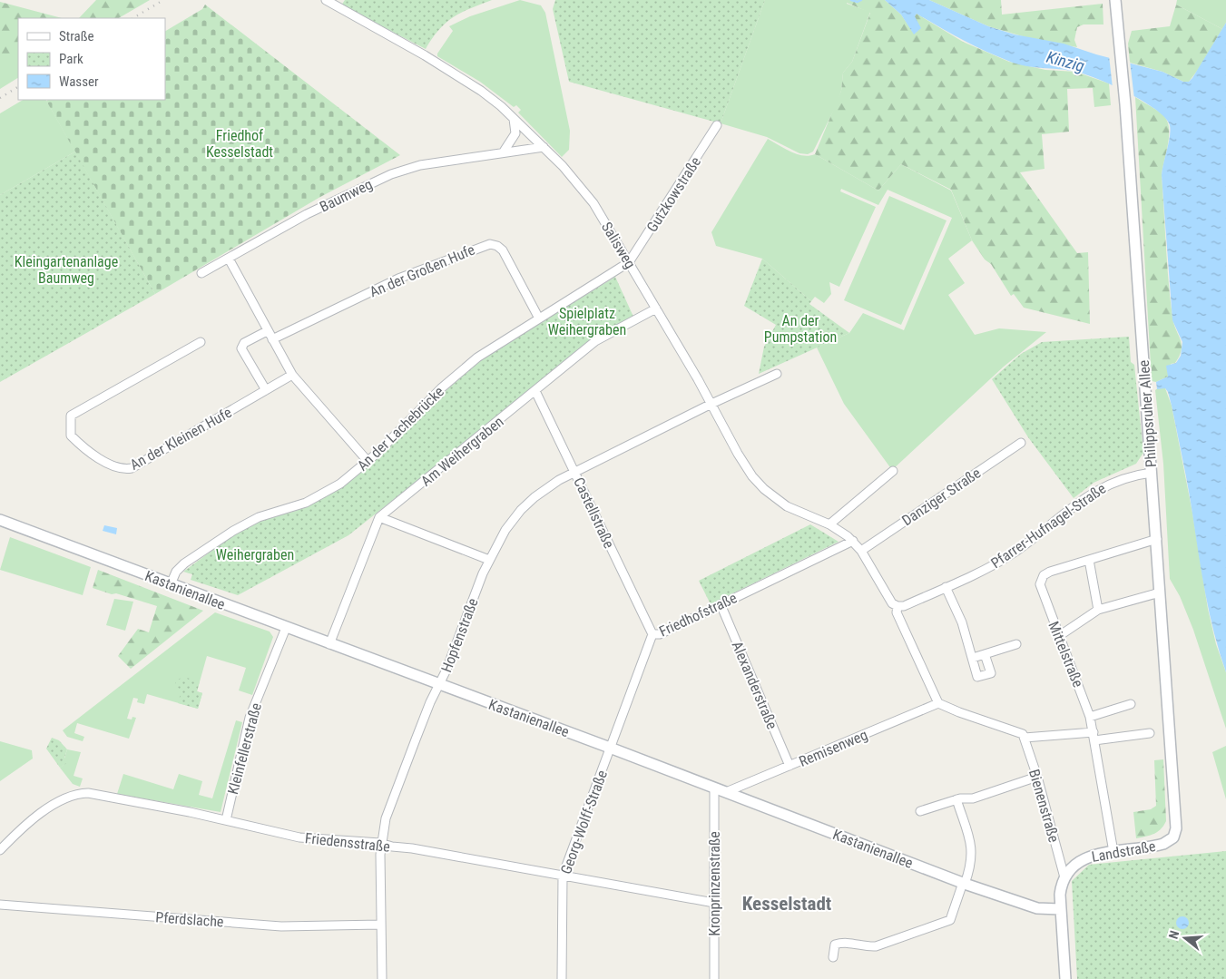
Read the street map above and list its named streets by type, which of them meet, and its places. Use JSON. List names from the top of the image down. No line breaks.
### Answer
{"streets":{"street":["Gutzkowstraße","Baumweg","Salisweg","An der Großen Hufe","Philippsruher Allee","An der Lachebrücke","An der Kleinen Hufe","Am Weihergraben","Danziger Straße","Castellstraße","Pfarrer-Hufnagel-Straße","Kastanienallee","Friedhofstraße","Hopfenstraße","Mittelstraße","Alexanderstraße","Remisenweg","Kleinfellerstraße","Bienenstraße","Georg-Wolff-Straße","Friedensstraße","Landstraße","Kronprinzenstraße","Pferdslache"]},"crossings":[["Gutzkowstraße","Salisweg"],["Gutzkowstraße","An der Lachebrücke"],["Baumweg","Salisweg"],["Salisweg","An der Lachebrücke"],["Salisweg","Am Weihergraben"],["Salisweg","Danziger Straße"],["Salisweg","Pfarrer-Hufnagel-Straße"],["Salisweg","Friedhofstraße"],["Salisweg","Hopfenstraße"],["An der Großen Hufe","An der Lachebrücke"],["Philippsruher Allee","Pfarrer-Hufnagel-Straße"],["Philippsruher Allee","Mittelstraße"],["Philippsruher Allee","Landstraße"],["An der Lachebrücke","Kastanienallee"],["Am Weihergraben","Castellstraße"],["Am Weihergraben","Kastanienallee"],["Castellstraße","Friedhofstraße"],["Castellstraße","Hopfenstraße"],["Kastanienallee","Friedhofstraße"],["Kastanienallee","Hopfenstraße"],["Kastanienallee","Remisenweg"],["Kastanienallee","Kleinfellerstraße"],["Kastanienallee","Georg-Wolff-Straße"],["Kastanienallee","Kronprinzenstraße"],["Friedhofstraße","Alexanderstraße"],["Friedhofstraße","Georg-Wolff-Straße"],["Hopfenstraße","Friedensstraße"],["Hopfenstraße","Pferdslache"],["Mittelstraße","Landstraße"],["Alexanderstraße","Remisenweg"],["Kleinfellerstraße","Friedensstraße"],["Bienenstraße","Landstraße"],["Georg-Wolff-Straße","Friedensstraße"],["Friedensstraße","Kronprinzenstraße"]],"districts":["Kesselstadt"],"water":["Kinzig"],"parks":["Friedhof Kesselstadt","Kleingartenanlage Baumweg","Spielplatz Weihergraben","An der Pumpstation","Weihergraben"],"legend":["Straße","Park","Wasser"],"north":"left"}
